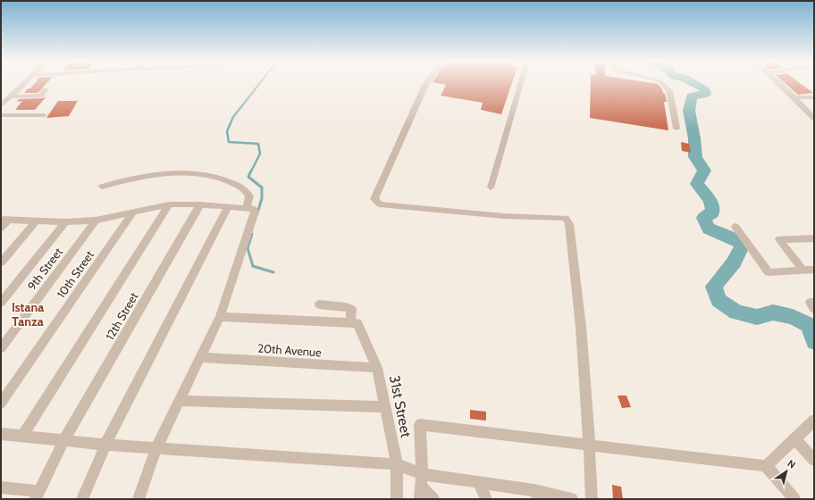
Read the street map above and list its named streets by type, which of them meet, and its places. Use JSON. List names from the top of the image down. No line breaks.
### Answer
{"streets":{"street":["9th Street","10th Street","12th Street","20th Avenue","31st Street"]},"crossings":[["20th Avenue","31st Street"]],"districts":["Istana Tanza"],"north":"top right"}
